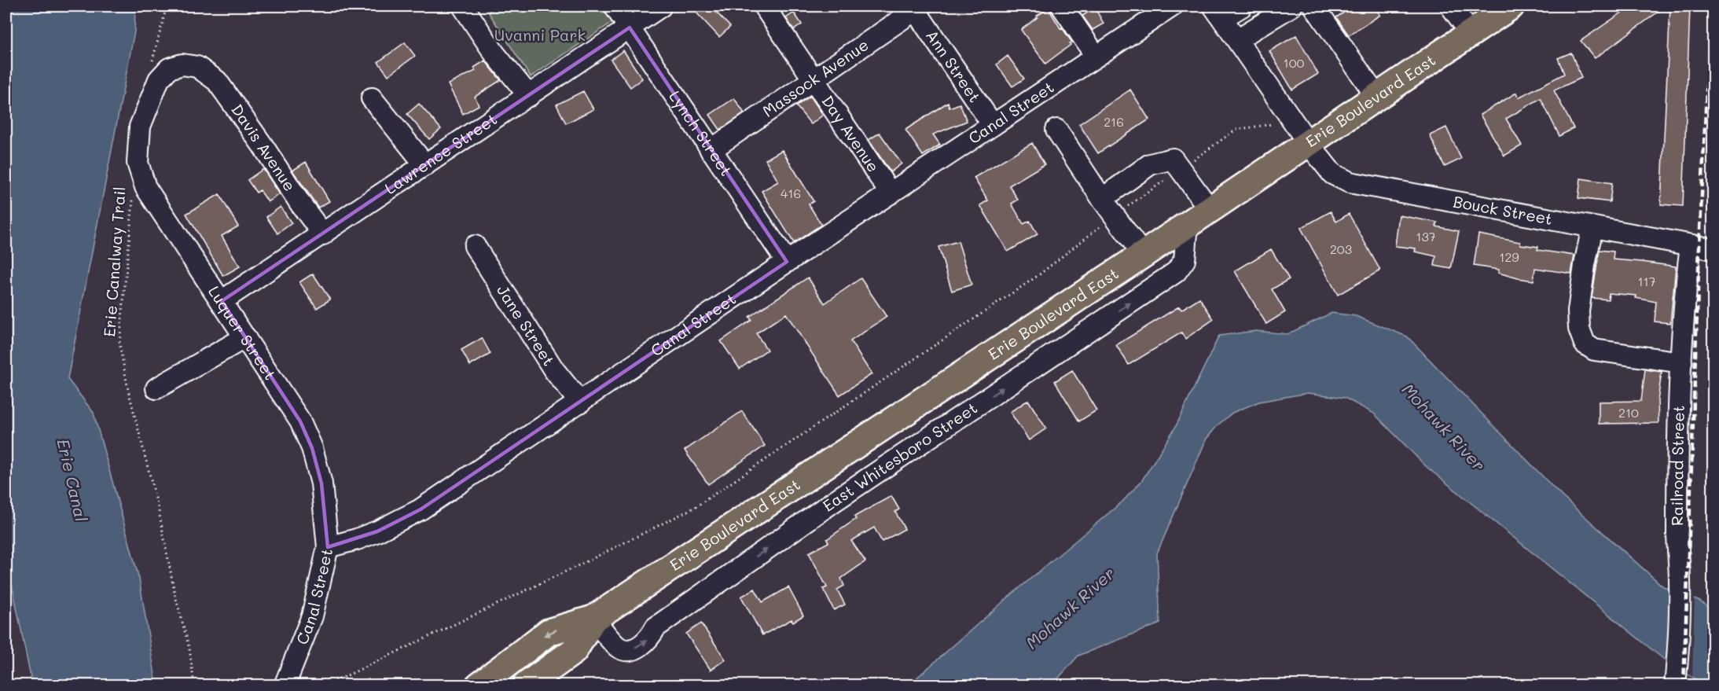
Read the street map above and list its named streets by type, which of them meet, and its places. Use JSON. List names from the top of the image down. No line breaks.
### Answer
{"streets":{"main road":["Erie Boulevard East"],"street":["Ann Street","Massock Avenue","Canal Street","Lynch Street","Day Avenue","Davis Avenue","Lawrence Street","Bouck Street","Jane Street","Luquer Street","East Whitesboro Street","Railroad Street"],"path":["Erie Canalway Trail"]},"crossings":[["Ann Street","Massock Avenue"],["Ann Street","Canal Street"],["Massock Avenue","Lynch Street"],["Massock Avenue","Day Avenue"],["Erie Boulevard East","Bouck Street"],["Erie Boulevard East","East Whitesboro Street"],["Canal Street","Lynch Street"],["Canal Street","Day Avenue"],["Canal Street","Jane Street"],["Canal Street","Luquer Street"],["Lynch Street","Lawrence Street"],["Davis Avenue","Lawrence Street"],["Davis Avenue","Luquer Street"],["Lawrence Street","Luquer Street"],["Bouck Street","Railroad Street"]],"one_way":["East Whitesboro Street"],"water":["Mohawk River","Erie Canal"],"parks":["Uvanni Park"],"house_numbers":["100","216","416","137","203","129","117","210"]}
